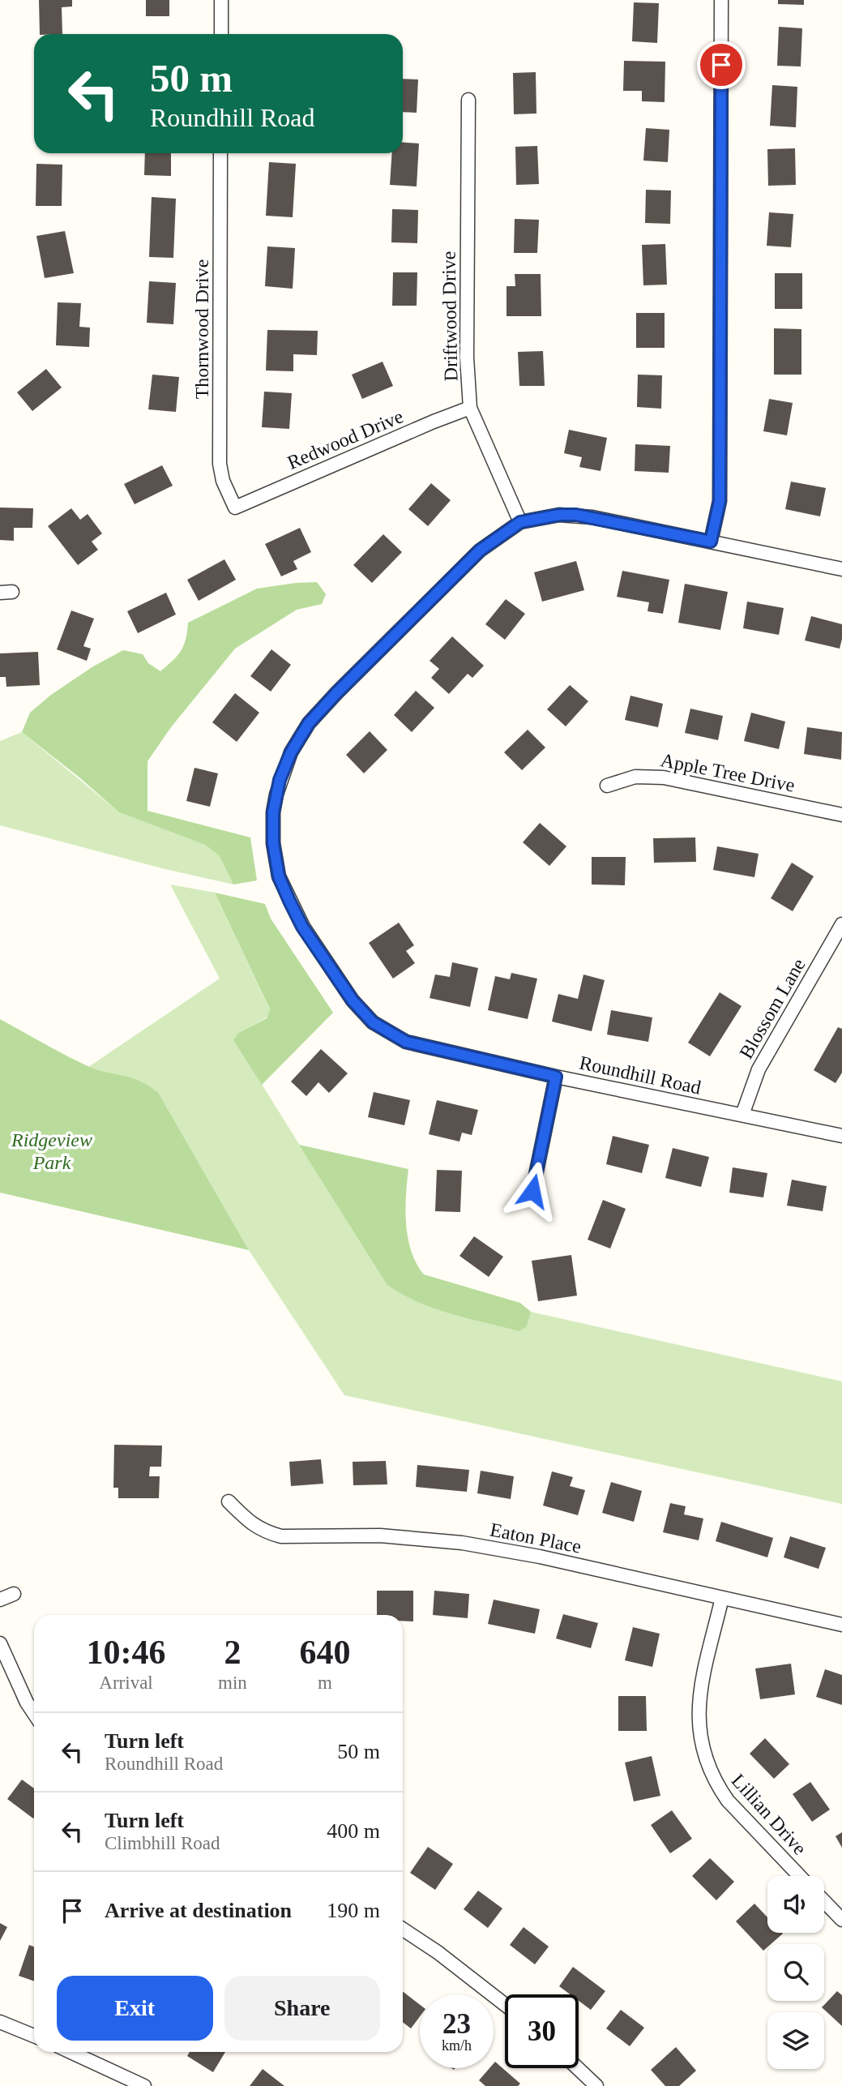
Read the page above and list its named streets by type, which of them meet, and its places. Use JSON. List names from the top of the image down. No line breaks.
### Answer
{"streets":{"street":["Driftwood Drive","Thornwood Drive","Redwood Drive","Apple Tree Drive","Blossom Lane","Roundhill Road","Eaton Place","Lillian Drive"]},"crossings":[["Driftwood Drive","Redwood Drive"],["Driftwood Drive","Roundhill Road"],["Thornwood Drive","Redwood Drive"],["Blossom Lane","Roundhill Road"],["Eaton Place","Lillian Drive"]],"parks":["Ridgeview Park"],"page":{"turn":["50 m","Roundhill Road"],"eta":["10:46","Arrival","2","min","640","m"],"list":[{"name":"Turn left","note":"Roundhill Road","value":"50 m"},{"name":"Turn left","note":"Climbhill Road","value":"400 m"},{"name":"Arrive at destination","value":"190 m"}],"buttons":["Exit","Share"],"speed":"23 km/h","limit":"30"}}
